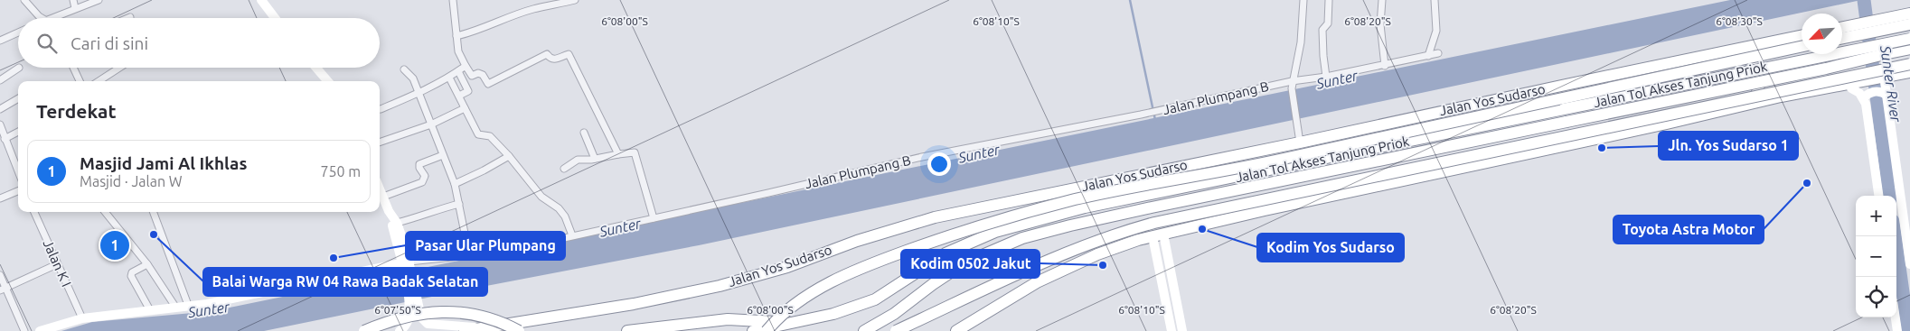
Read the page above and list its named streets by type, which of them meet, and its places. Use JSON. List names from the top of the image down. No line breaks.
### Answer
{"streets":{"highway":["Jalan Tol Akses Tanjung Priok","Jalan Yos Sudarso"],"street":["Jalan Plumpang B","Jalan K I"]},"water":["Sunter","Sunter River"],"places":["Jln. Yos Sudarso 1","Toyota Astra Motor","Kodim Yos Sudarso","Balai Warga RW 04 Rawa Badak Selatan","Pasar Ular Plumpang","Kodim 0502 Jakut"],"north":"bottom left","page":{"search":"Cari di sini","heading":"Terdekat","list":[{"mark":"1","name":"Masjid Jami Al Ikhlas","note":"Masjid · Jalan W","value":"750 m"}],"map_buttons":["+","−"],"pins":"1"},"coordinates":["6°08'00\"S","6°08'30\"S","6°08'10\"S","6°08'20\"S","6°07'50\"S"]}
